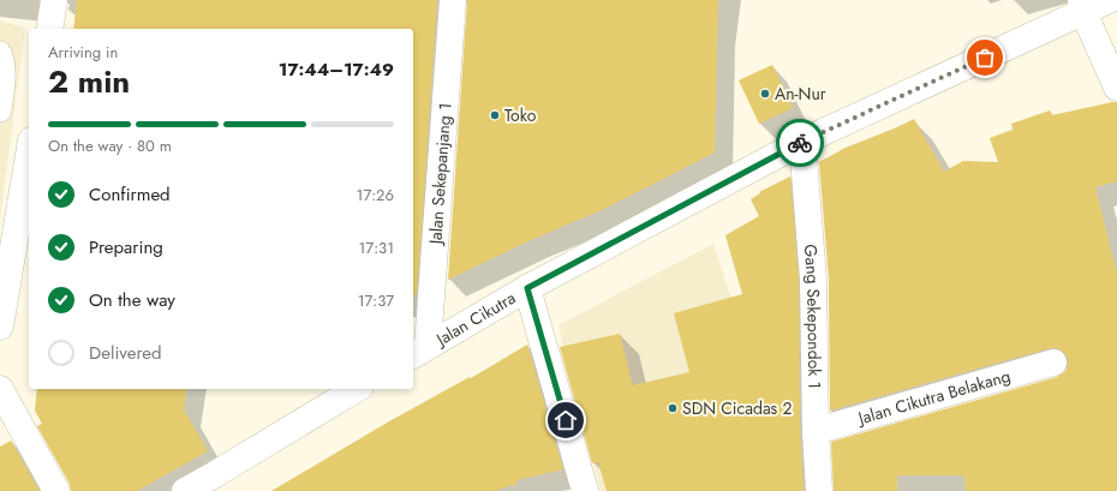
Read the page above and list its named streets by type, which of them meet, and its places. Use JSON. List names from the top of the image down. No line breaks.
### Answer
{"streets":{"street":["Jalan Sekepanjang 1","Gang Sekepondok 1","Jalan Cikutra","Jalan Cikutra Belakang"]},"crossings":[["Jalan Sekepanjang 1","Jalan Cikutra"],["Gang Sekepondok 1","Jalan Cikutra"],["Gang Sekepondok 1","Jalan Cikutra Belakang"]],"places":["An-Nur","Toko","SDN Cicadas 2"],"page":{"heading":["2 min","Arriving in","17:44–17:49"],"bar":"On the way · 80 m","list":[["Confirmed","17:26"],["Preparing","17:31"],["On the way","17:37"],"Delivered"]}}
